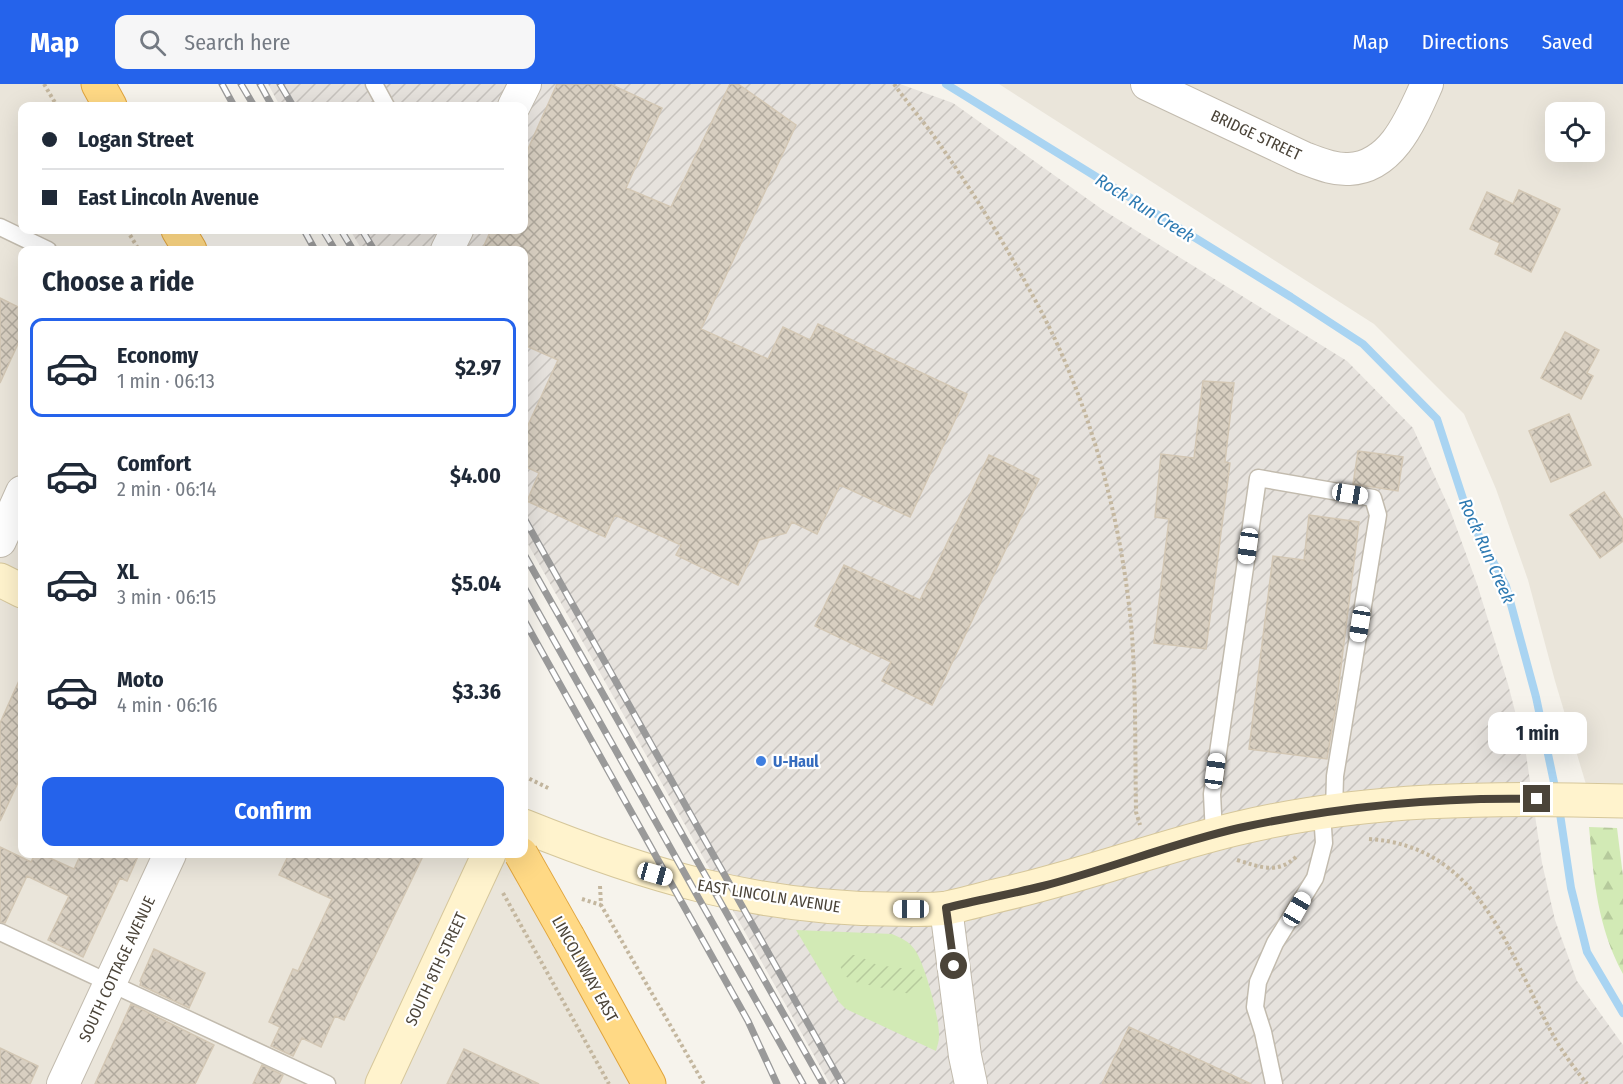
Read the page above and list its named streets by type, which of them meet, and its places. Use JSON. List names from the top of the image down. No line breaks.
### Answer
{"streets":{"highway":["LINCOLNWAY EAST"],"main road":["EAST LINCOLN AVENUE","SOUTH 8TH STREET"],"street":["BRIDGE STREET","SOUTH COTTAGE AVENUE"]},"water":["Rock Run Creek"],"places":["U-Haul"],"page":{"header":"Map","search":"Search here","nav":["Map","Directions","Saved"],"banner":["Logan Street","East Lincoln Avenue"],"heading":"Choose a ride","list":[{"name":"Economy","note":"1 min · 06:13","value":"$2.97"},{"name":"Comfort","note":"2 min · 06:14","value":"$4.00"},{"name":"XL","note":"3 min · 06:15","value":"$5.04"},{"name":"Moto","note":"4 min · 06:16","value":"$3.36"}],"bubble":"1 min","buttons":"Confirm"}}
